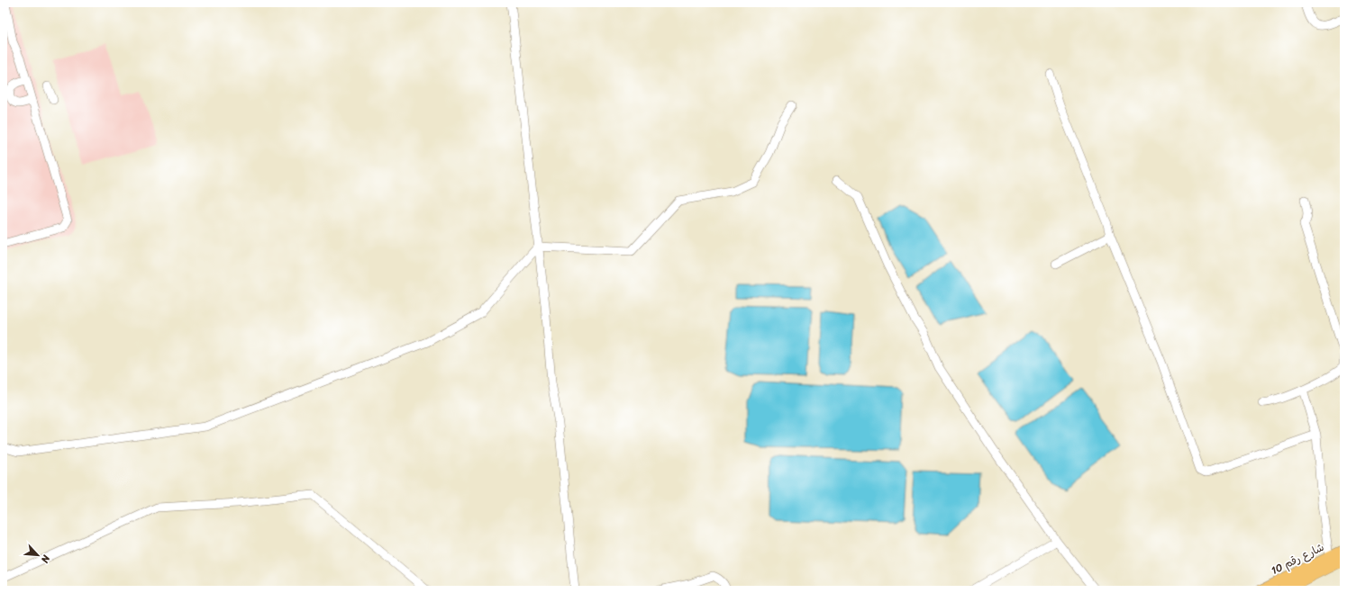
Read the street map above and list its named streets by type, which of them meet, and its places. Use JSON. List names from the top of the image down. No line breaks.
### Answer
{"streets":{"main road":["شارع رقم 10"]},"north":"bottom right"}
